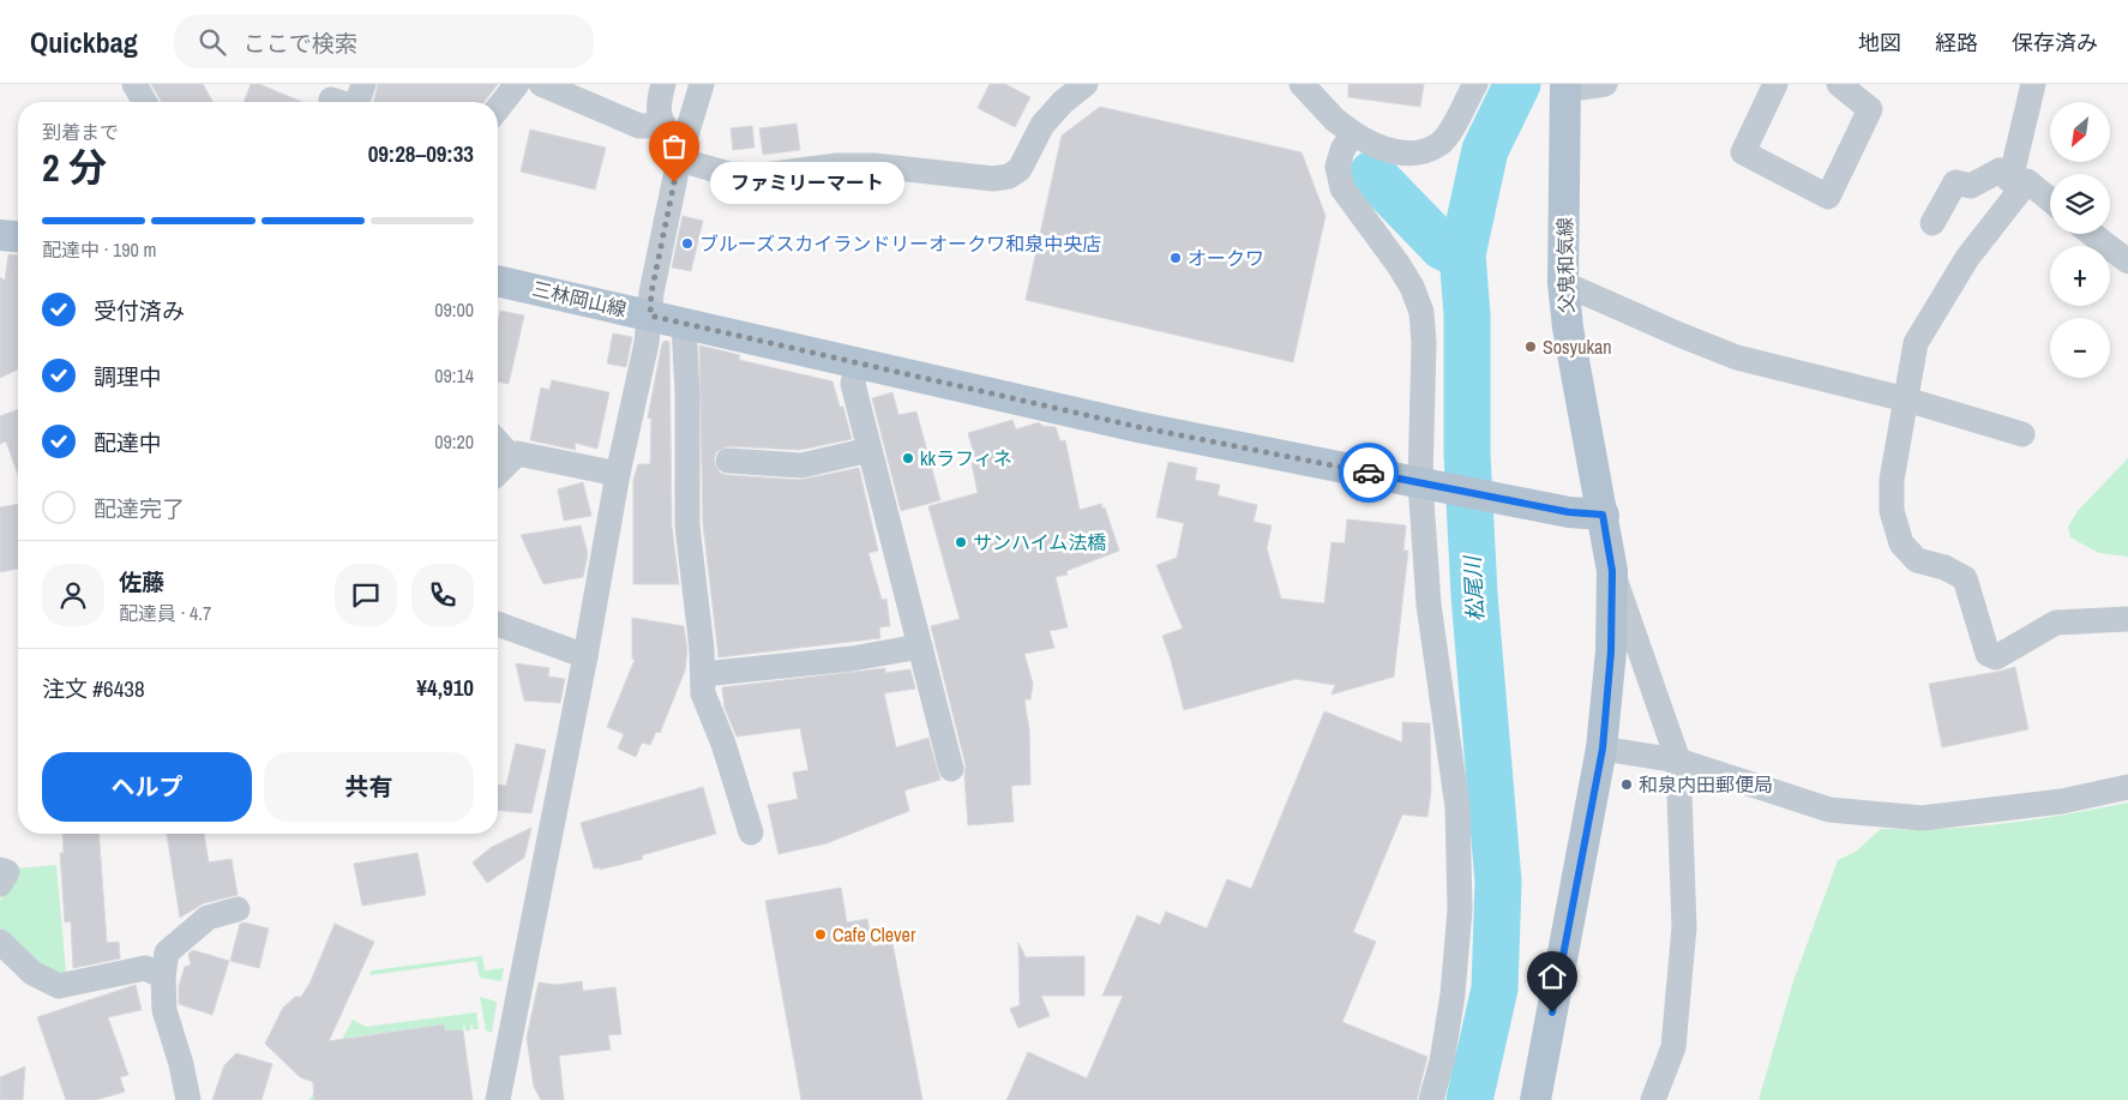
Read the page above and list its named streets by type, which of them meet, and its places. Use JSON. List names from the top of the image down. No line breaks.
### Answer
{"streets":{"main road":["父鬼和気線","三林岡山線"]},"crossings":[["父鬼和気線","三林岡山線"]],"water":["松尾川"],"places":["ファミリーマート","ブルーズスカイランドリーオークワ和泉中央店","オークワ","Sosyukan","kkラフィネ","サンハイム法橋","和泉内田郵便局","Cafe Clever"],"north":"bottom left","page":{"header":"Quickbag","search":"ここで検索","nav":["地図","経路","保存済み"],"map_buttons":["+","−"],"heading":["2 分","到着まで","09:28–09:33"],"panel":["佐藤","配達員 · 4.7","注文 #6438","¥4,910"],"bubble":"ファミリーマート","bar":"配達中 · 190 m","list":[["受付済み","09:00"],["調理中","09:14"],["配達中","09:20"],"配達完了"],"buttons":["ヘルプ","共有"]}}
